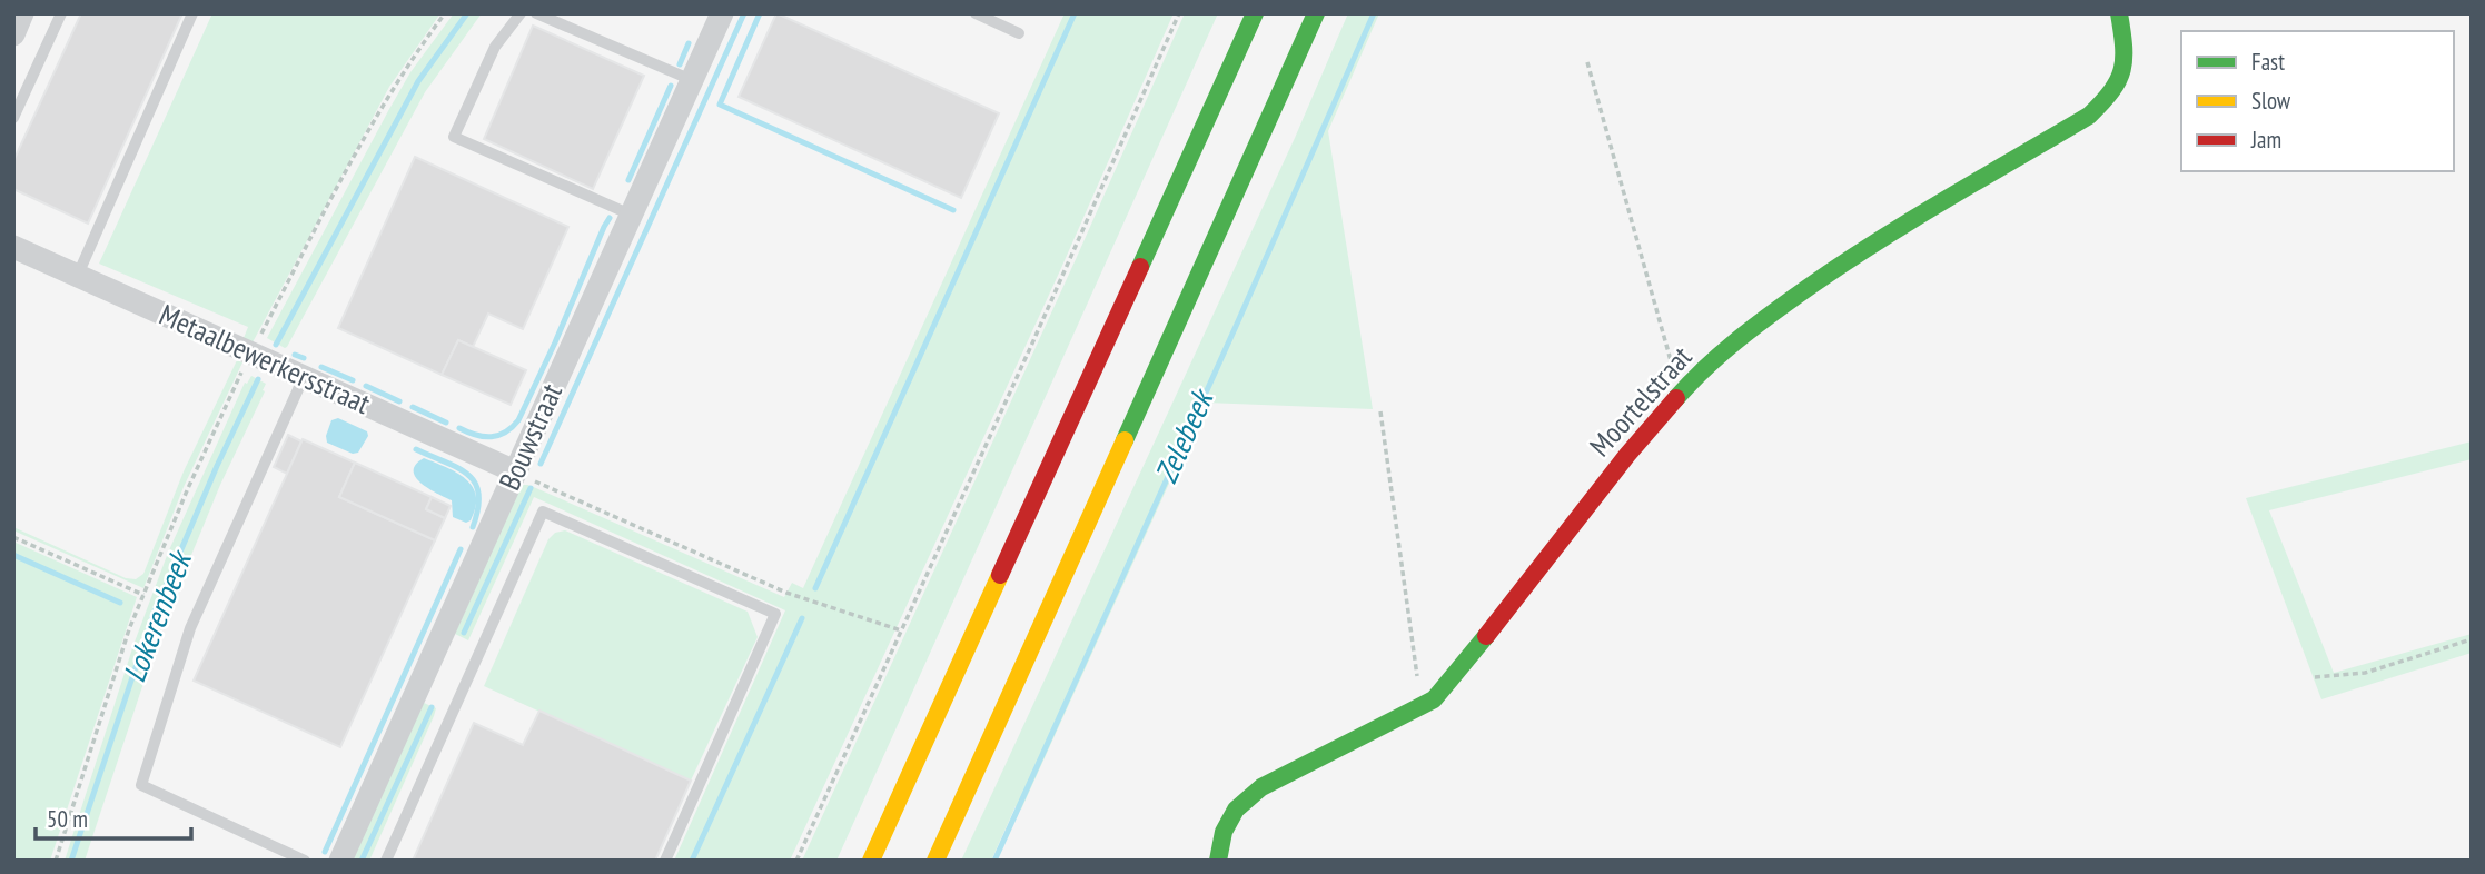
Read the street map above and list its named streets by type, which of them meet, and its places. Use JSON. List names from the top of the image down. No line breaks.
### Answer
{"streets":{"main road":["Moortelstraat"],"street":["Metaalbewerkersstraat","Bouwstraat"]},"crossings":[["Metaalbewerkersstraat","Bouwstraat"]],"water":["Zelebeek","Lokerenbeek"],"legend":["Fast","Slow","Jam"],"scale_bar":"50 m"}
